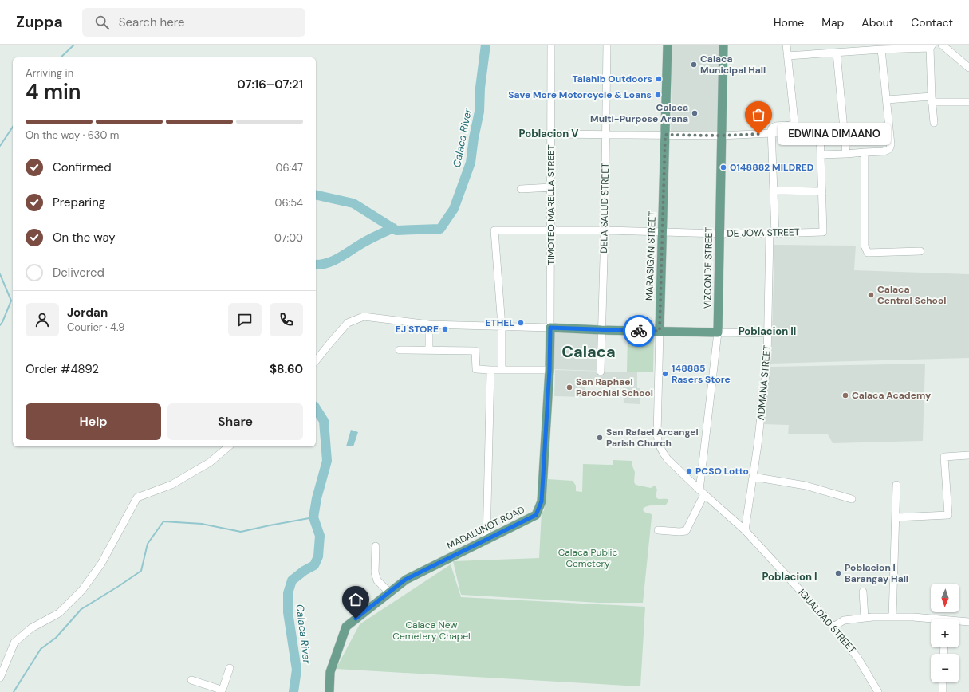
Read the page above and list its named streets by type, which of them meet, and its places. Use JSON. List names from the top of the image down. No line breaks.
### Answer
{"streets":{"main road":["MARASIGAN STREET","VIZCONDE STREET","MADALUNOT ROAD"],"street":["TIMOTEO MARELLA STREET","DELA SALUD STREET","DE JOYA STREET","ADMANA STREET","IGUALDAD STREET"]},"crossings":[["TIMOTEO MARELLA STREET","DE JOYA STREET"],["TIMOTEO MARELLA STREET","MADALUNOT ROAD"],["DELA SALUD STREET","DE JOYA STREET"],["DE JOYA STREET","MARASIGAN STREET"],["DE JOYA STREET","VIZCONDE STREET"],["DE JOYA STREET","ADMANA STREET"],["MARASIGAN STREET","VIZCONDE STREET"],["MARASIGAN STREET","IGUALDAD STREET"],["VIZCONDE STREET","IGUALDAD STREET"],["ADMANA STREET","IGUALDAD STREET"]],"districts":["Poblacion V","Poblacion II","Calaca","Poblacion I"],"water":["Calaca River"],"parks":["Calaca Public Cemetery","Calaca New Cemetery Chapel"],"places":["Calaca Municipal Hall","Talahib Outdoors","Save More Motorcycle & Loans","Calaca Multi-Purpose Arena","EDWINA DIMAANO","0148882 MILDRED","Calaca Central School","ETHEL","EJ STORE","148885 Rasers Store","San Raphael Parochial School","Calaca Academy","San Rafael Arcangel Parish Church","PCSO Lotto","Poblacion I Barangay Hall"],"north":"bottom","page":{"header":"Zuppa","search":"Search here","nav":["Home","Map","About","Contact"],"heading":["4 min","Arriving in","07:16–07:21"],"panel":["Jordan","Courier · 4.9","Order #4892","$8.60"],"bar":"On the way · 630 m","bubble":"EDWINA DIMAANO","list":[["Confirmed","06:47"],["Preparing","06:54"],["On the way","07:00"],"Delivered"],"buttons":["Help","Share"],"map_buttons":["+","−"]}}
